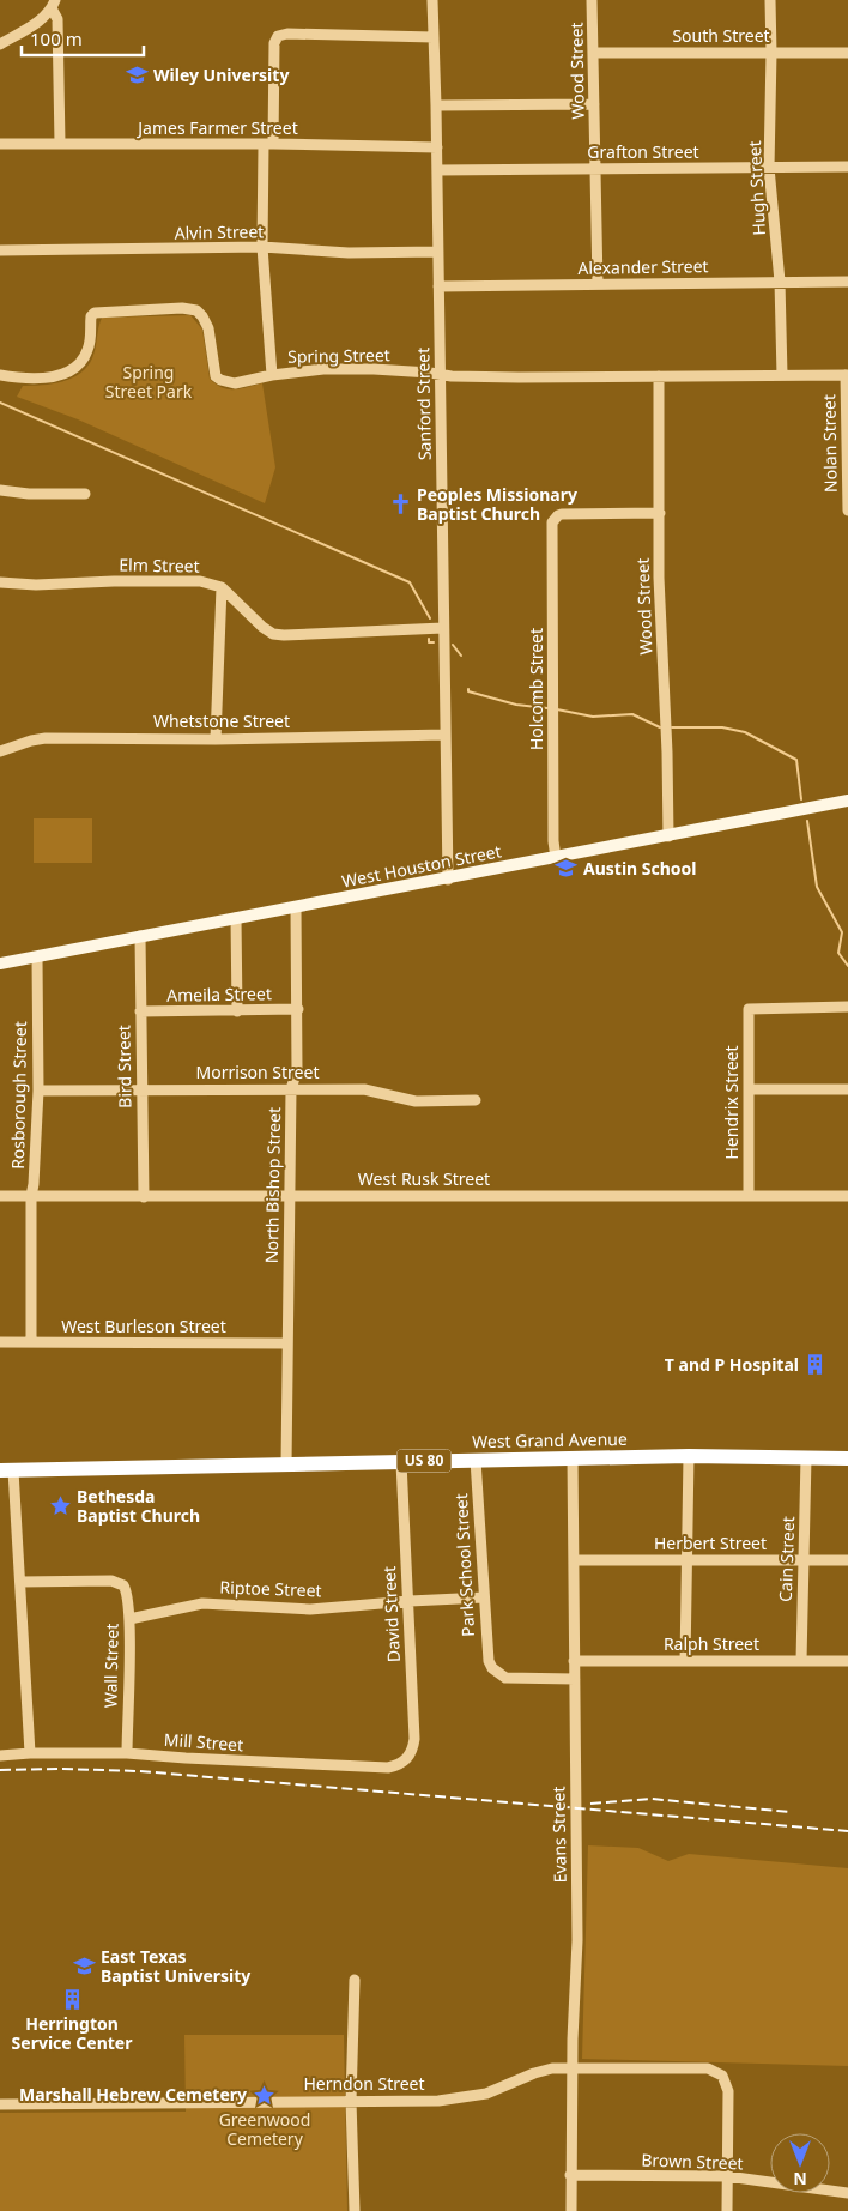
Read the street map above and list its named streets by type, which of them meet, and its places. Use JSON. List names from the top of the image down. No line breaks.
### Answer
{"streets":{"highway":["West Grand Avenue","US 80"],"main road":["West Houston Street"],"street":["South Street","Wood Street","James Farmer Street","Grafton Street","Hugh Street","Alvin Street","Alexander Street","Spring Street","Sanford Street","Nolan Street","Elm Street","Holcomb Street","Whetstone Street","Ameila Street","Bird Street","Morrison Street","Rosborough Street","Hendrix Street","West Rusk Street","North Bishop Street","West Burleson Street","Herbert Street","Cain Street","Park School Street","Riptoe Street","David Street","Ralph Street","Wall Street","Mill Street","Evans Street","Herndon Street","Brown Street"]},"crossings":[["South Street","Wood Street"],["South Street","Hugh Street"],["Wood Street","Grafton Street"],["Wood Street","Alexander Street"],["Wood Street","Spring Street"],["Wood Street","Holcomb Street"],["Wood Street","West Houston Street"],["James Farmer Street","Sanford Street"],["Grafton Street","Hugh Street"],["Grafton Street","Sanford Street"],["Hugh Street","Alexander Street"],["Hugh Street","Spring Street"],["Alvin Street","Sanford Street"],["Alexander Street","Sanford Street"],["Spring Street","Sanford Street"],["Spring Street","Nolan Street"],["Sanford Street","Whetstone Street"],["Sanford Street","West Houston Street"],["Holcomb Street","West Houston Street"],["West Houston Street","Bird Street"],["West Houston Street","Rosborough Street"],["West Houston Street","North Bishop Street"],["Ameila Street","Bird Street"],["Ameila Street","North Bishop Street"],["Bird Street","Morrison Street"],["Bird Street","West Rusk Street"],["Morrison Street","Rosborough Street"],["Morrison Street","North Bishop Street"],["Rosborough Street","West Rusk Street"],["Rosborough Street","West Burleson Street"],["Hendrix Street","West Rusk Street"],["West Rusk Street","North Bishop Street"],["North Bishop Street","West Burleson Street"],["North Bishop Street","West Grand Avenue"],["West Grand Avenue","Cain Street"],["West Grand Avenue","Park School Street"],["West Grand Avenue","David Street"],["West Grand Avenue","Evans Street"],["Herbert Street","Cain Street"],["Herbert Street","Evans Street"],["Cain Street","Ralph Street"],["Park School Street","Riptoe Street"],["Park School Street","Evans Street"],["Riptoe Street","David Street"],["Riptoe Street","Wall Street"],["David Street","Mill Street"],["Ralph Street","Evans Street"],["Wall Street","Mill Street"],["Evans Street","Herndon Street"],["Evans Street","Brown Street"],["Herndon Street","Brown Street"]],"parks":["Spring Street Park","Greenwood Cemetery"],"places":{"school or university":["Wiley University","Austin School","East Texas Baptist University"],"church":["Peoples Missionary Baptist Church"],"building":["T and P Hospital","Herrington Service Center"],"place":["Bethesda Baptist Church","Marshall Hebrew Cemetery"]},"scale_bar":"100 m","north":"bottom"}
